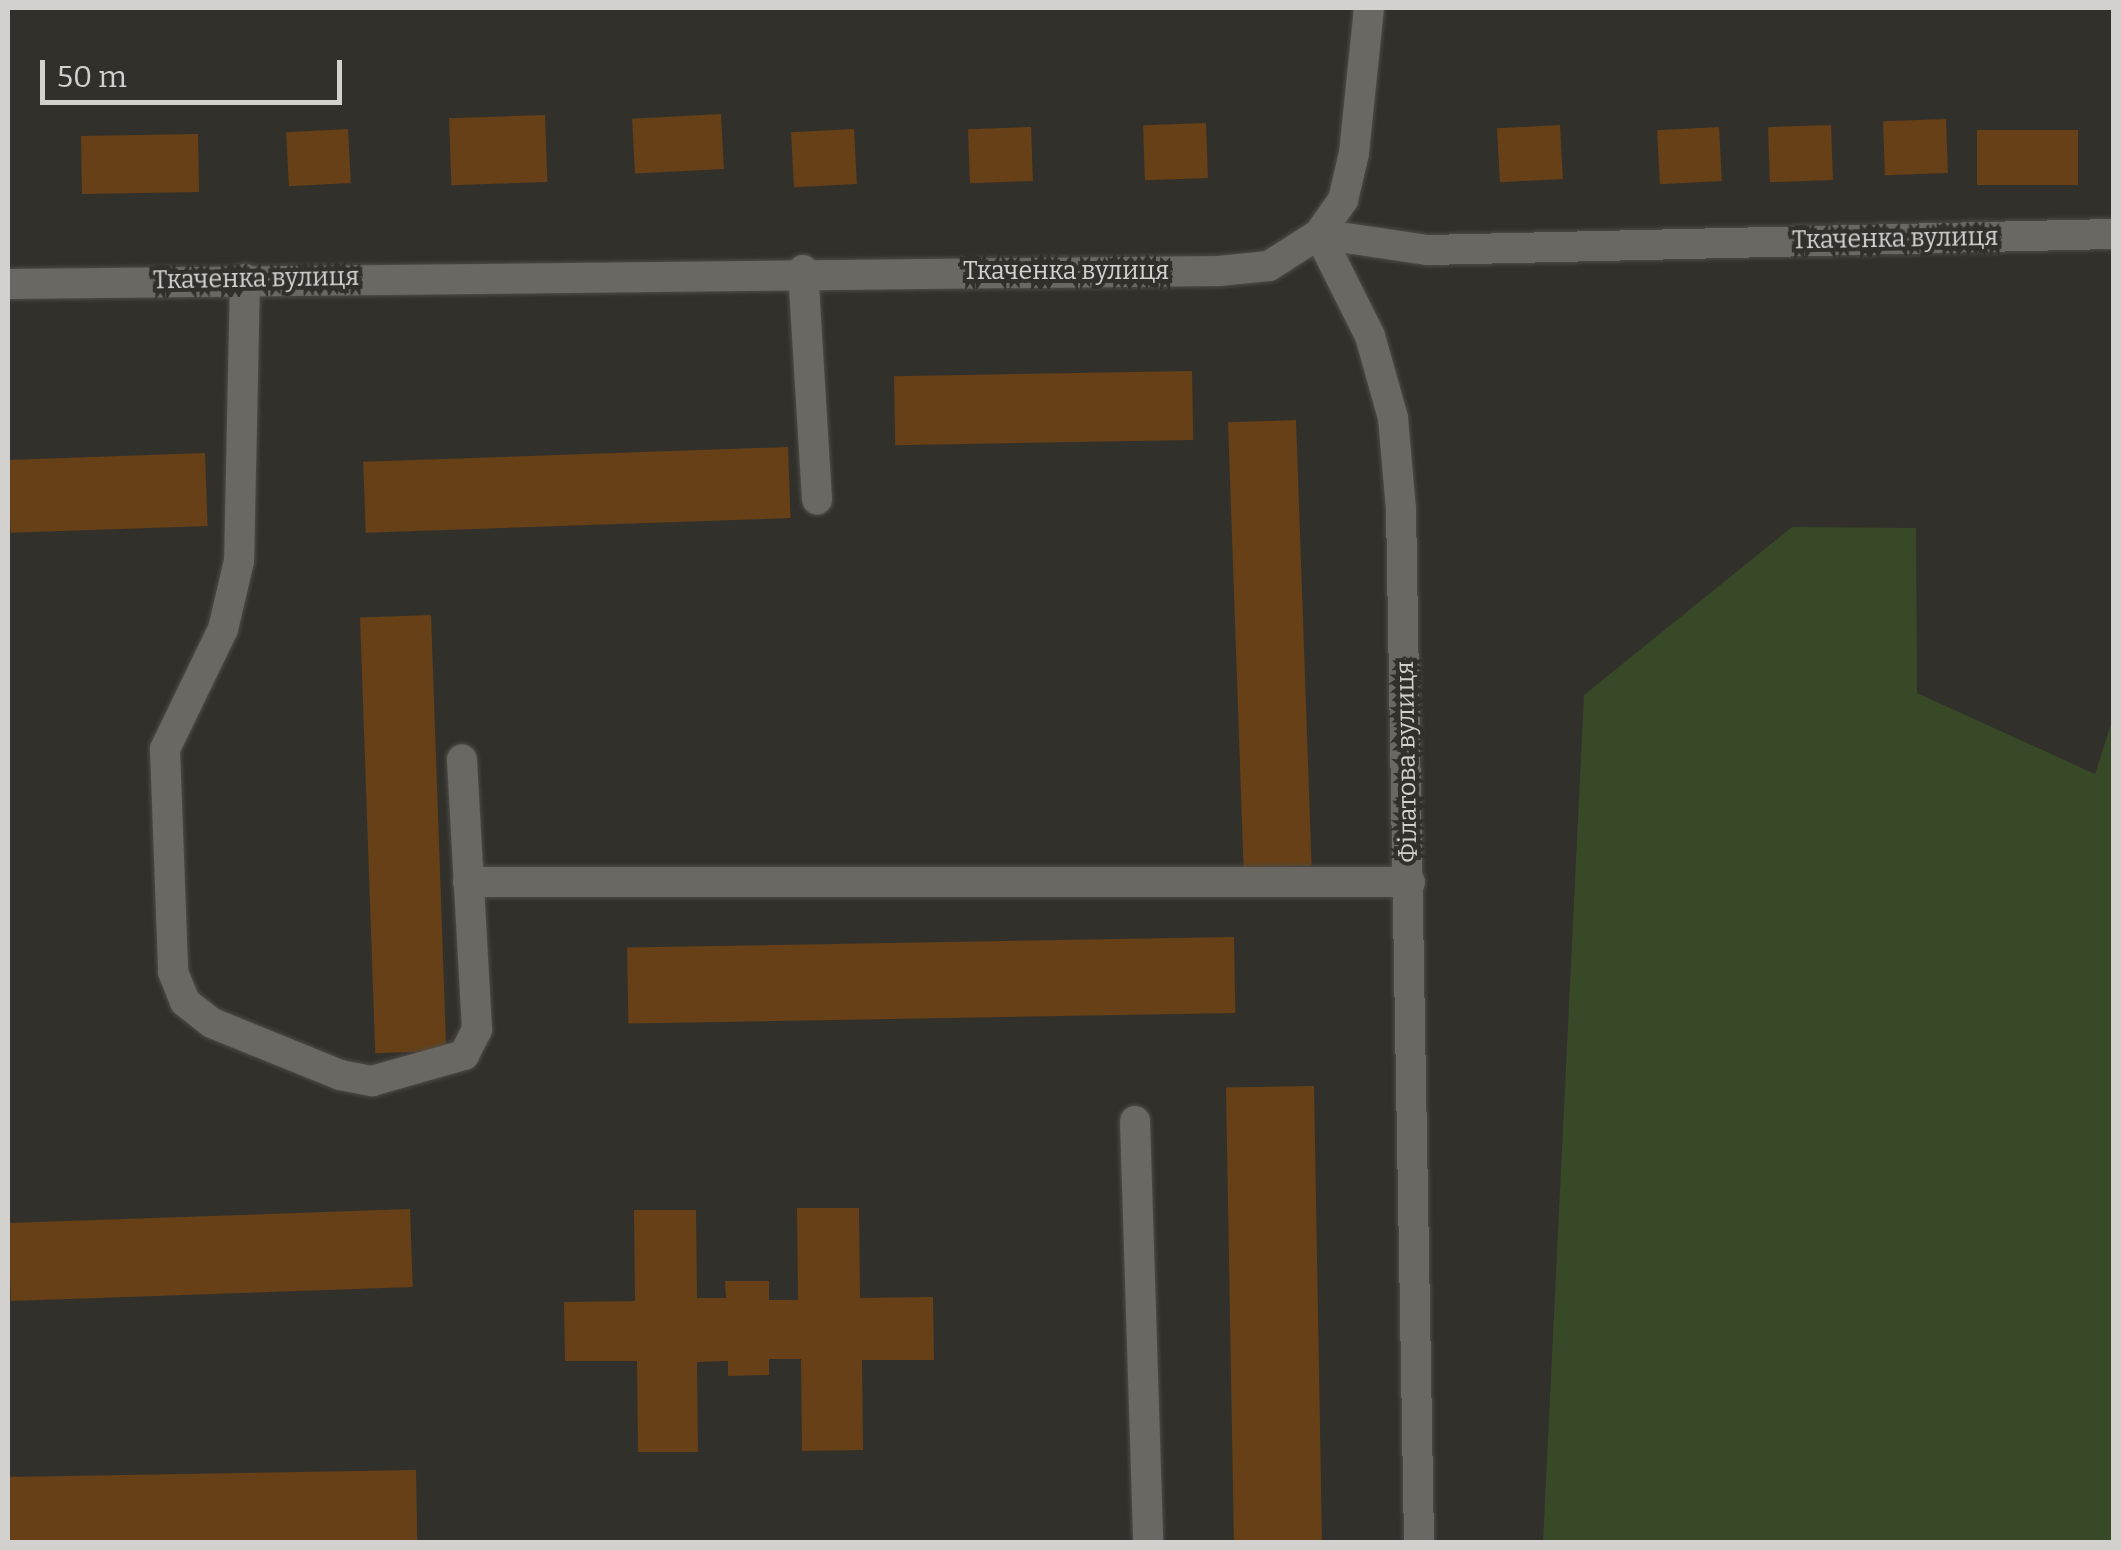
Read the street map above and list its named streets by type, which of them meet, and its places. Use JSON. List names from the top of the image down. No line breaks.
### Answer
{"streets":{"street":["Ткаченка вулиця","Філатова вулиця"]},"crossings":[["Ткаченка вулиця","Філатова вулиця"]],"scale_bar":"50 m"}
